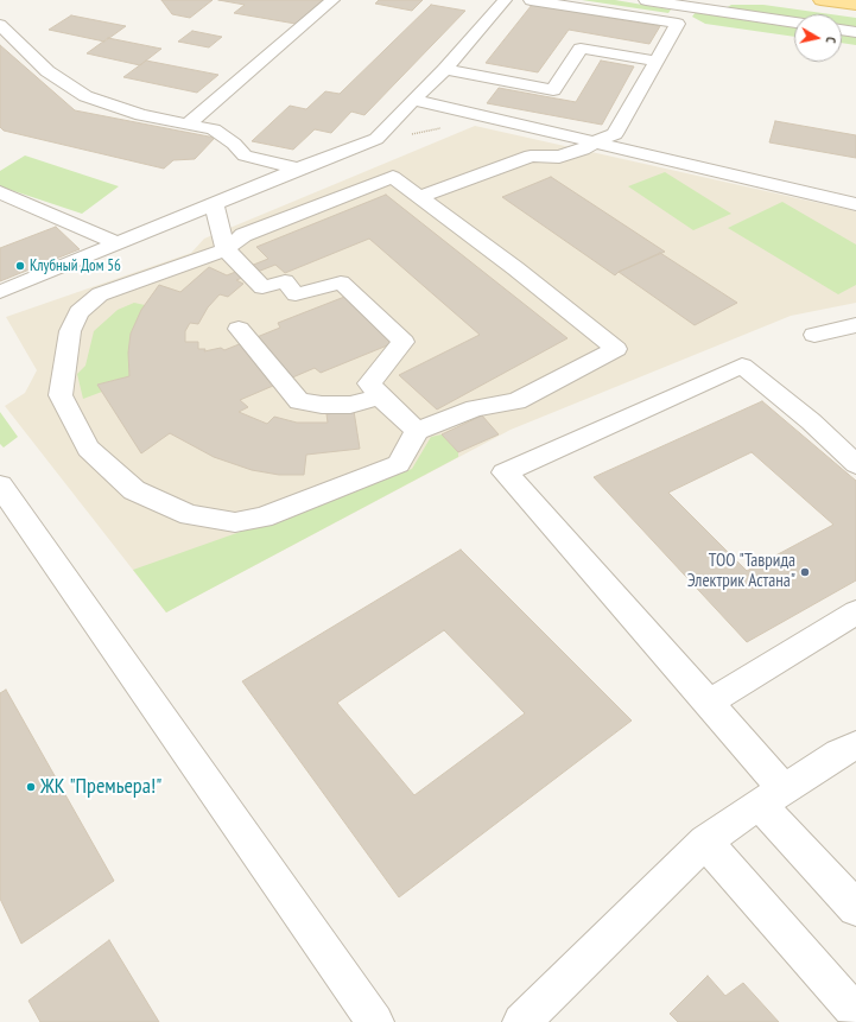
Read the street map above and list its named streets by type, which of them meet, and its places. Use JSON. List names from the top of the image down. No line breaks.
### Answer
{"places":["Клубный Дом 56","ТОО \"Таврида Электрик Астана\"","ЖК \"Премьера!\""],"north":"right"}
